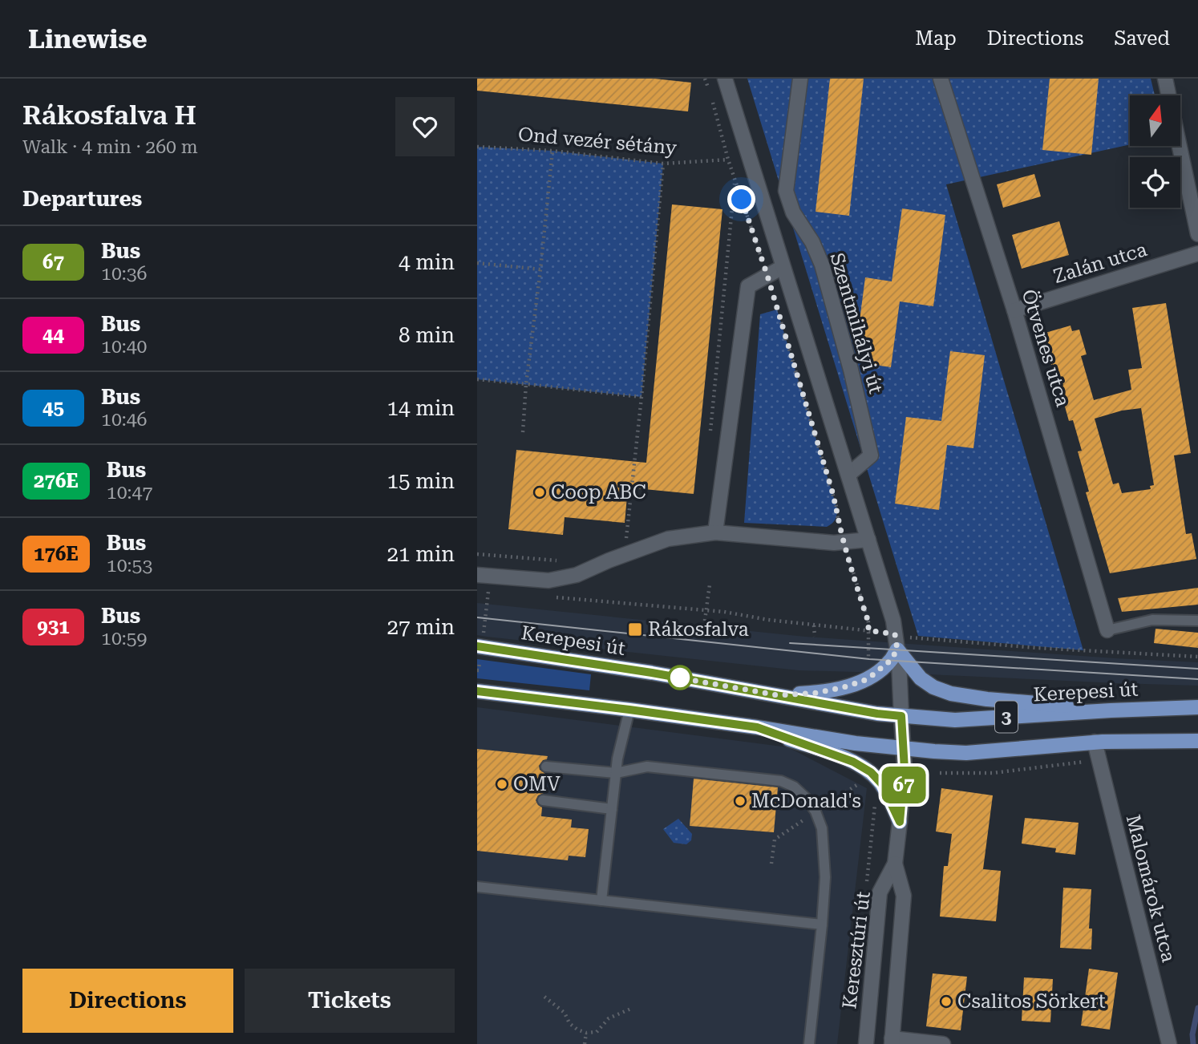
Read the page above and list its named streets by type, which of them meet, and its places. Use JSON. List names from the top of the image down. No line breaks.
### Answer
{"streets":{"main road":["Kerepesi út","3"],"street":["Zalán utca","Szentmihályi út","Ötvenes utca","Malomárok utca","Keresztúri út"],"path":["Ond vezér sétány"]},"crossings":[["Zalán utca","Ötvenes utca"],["Kerepesi út","Keresztúri út"],["3","Malomárok utca"],["3","Keresztúri út"]],"places":{"other":["Coop ABC","OMV","McDonald's","Csalitos Sörkert"],"transit":["Rákosfalva"]},"lines":["bus line 67"],"north":"top","page":{"header":"Linewise","nav":["Map","Directions","Saved"],"heading":[["Rákosfalva H","Walk · 4 min · 260 m"],"Departures"],"on_map":"67","list":[{"mark":"67","name":"Bus","note":"10:36","value":"4 min"},{"mark":"44","name":"Bus","note":"10:40","value":"8 min"},{"mark":"45","name":"Bus","note":"10:46","value":"14 min"},{"mark":"276E","name":"Bus","note":"10:47","value":"15 min"},{"mark":"176E","name":"Bus","note":"10:53","value":"21 min"},{"mark":"931","name":"Bus","note":"10:59","value":"27 min"}],"buttons":["Directions","Tickets"]}}
